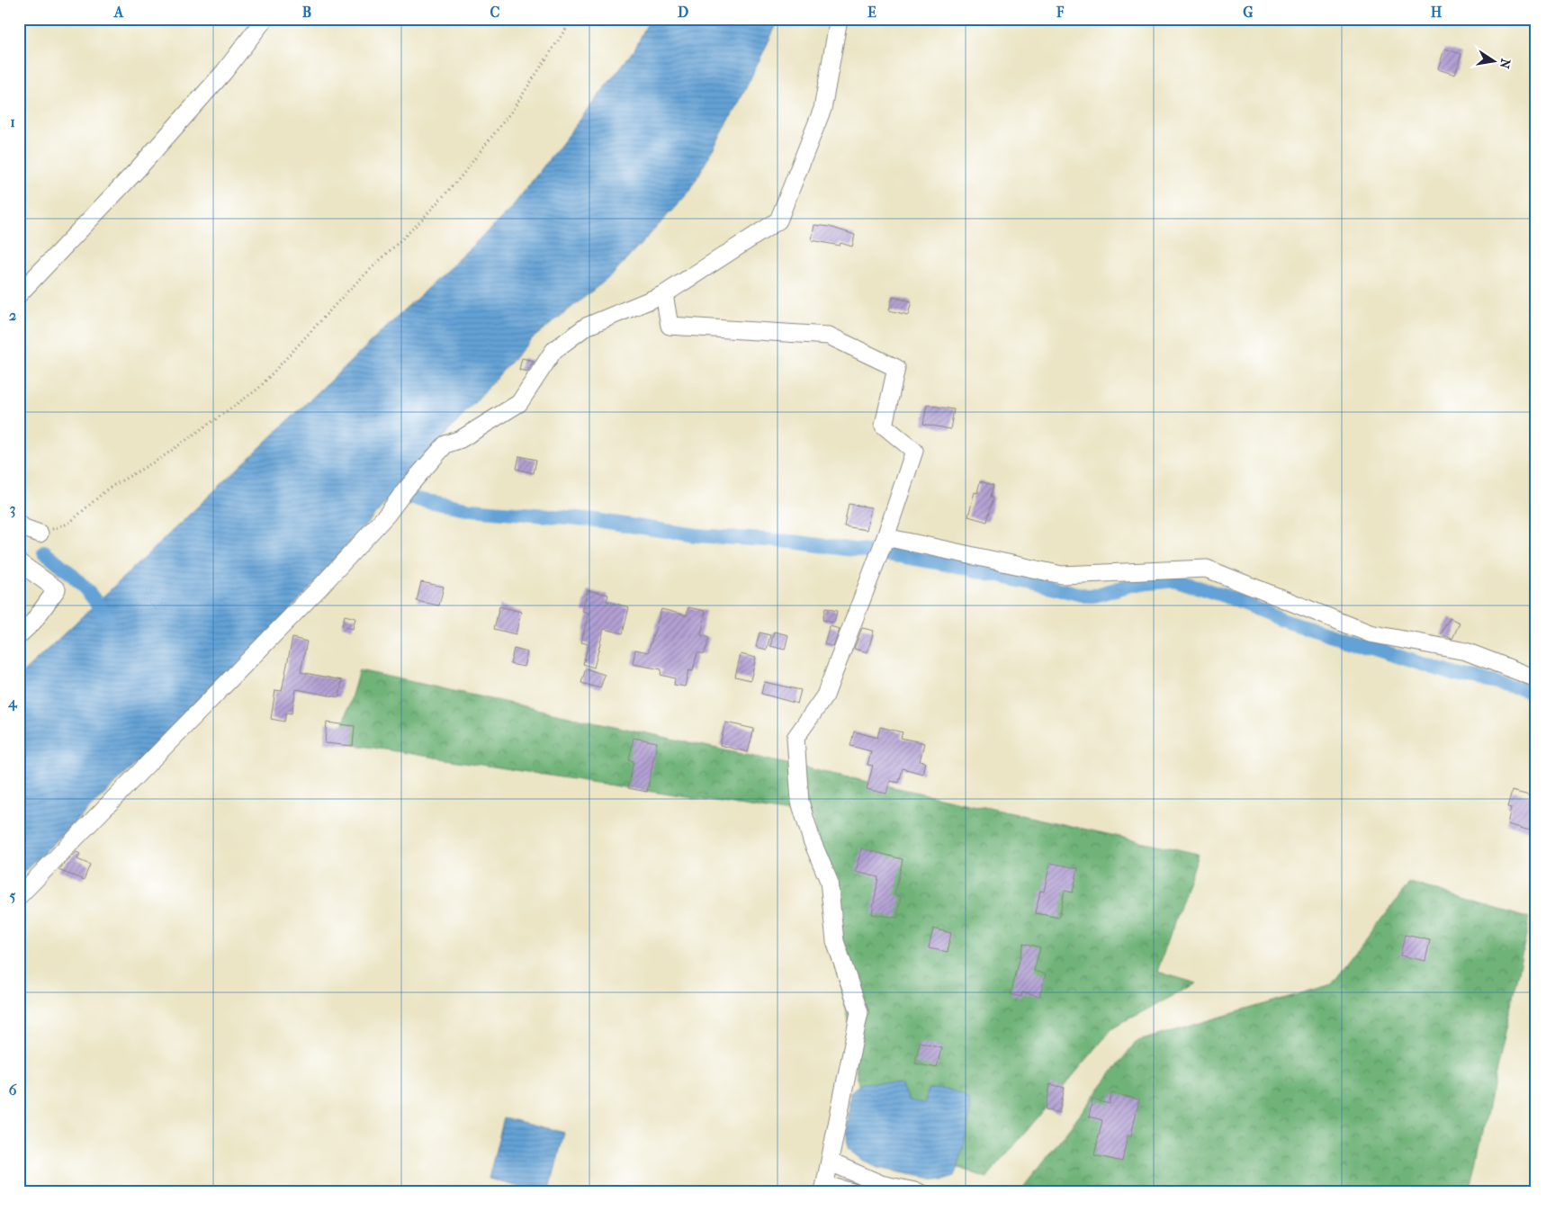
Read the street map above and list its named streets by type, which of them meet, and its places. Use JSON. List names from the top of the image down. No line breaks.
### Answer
{"north":"right","grid":{"columns":["A","B","C","D","E","F","G","H"],"rows":["1","2","3","4","5","6"]}}
